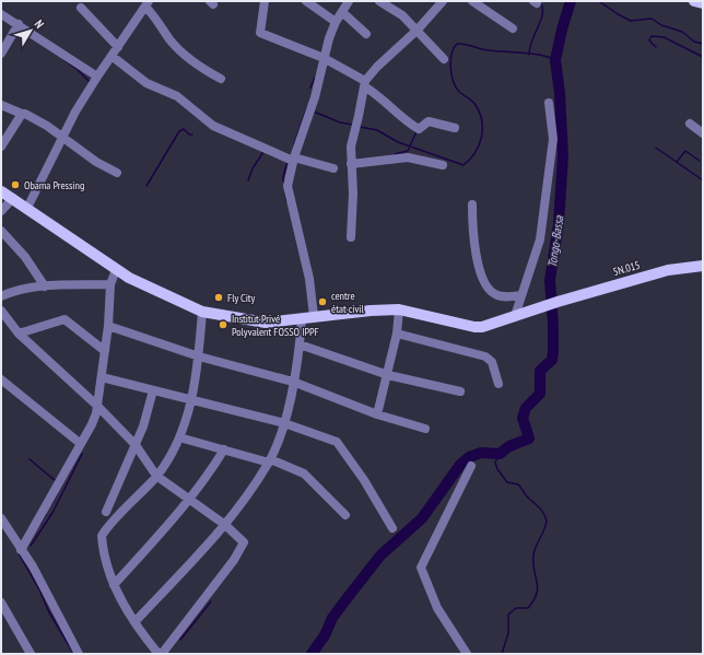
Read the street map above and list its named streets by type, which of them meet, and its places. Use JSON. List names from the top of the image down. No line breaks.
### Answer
{"streets":{"main road":["5N.015"]},"water":["Tongo-Bassa"],"places":["Obama Pressing","Fly City","centre état civil","Institut Privé Polyvalent FOSSO IPPF"],"north":"top right"}
